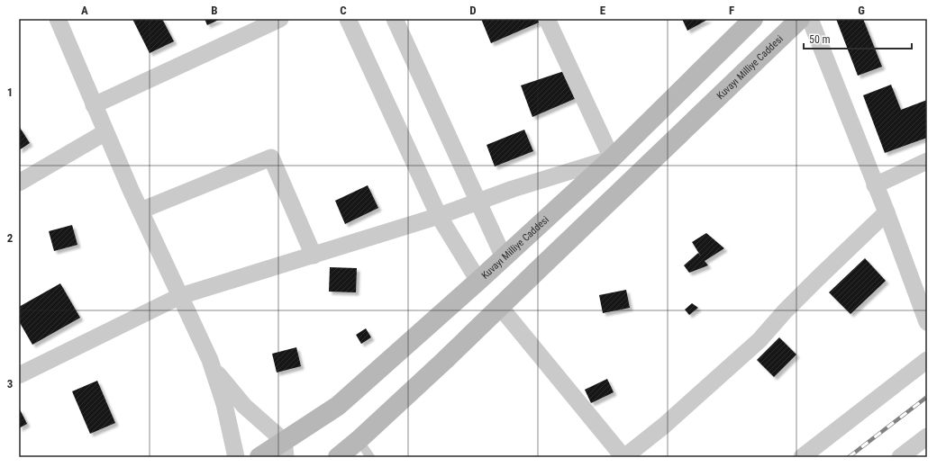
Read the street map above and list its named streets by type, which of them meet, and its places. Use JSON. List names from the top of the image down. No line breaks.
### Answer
{"streets":{"main road":["Kuvayı Milliye Caddesi"]},"scale_bar":"50 m","grid":{"columns":["A","B","C","D","E","F","G"],"rows":["1","2","3"]}}
